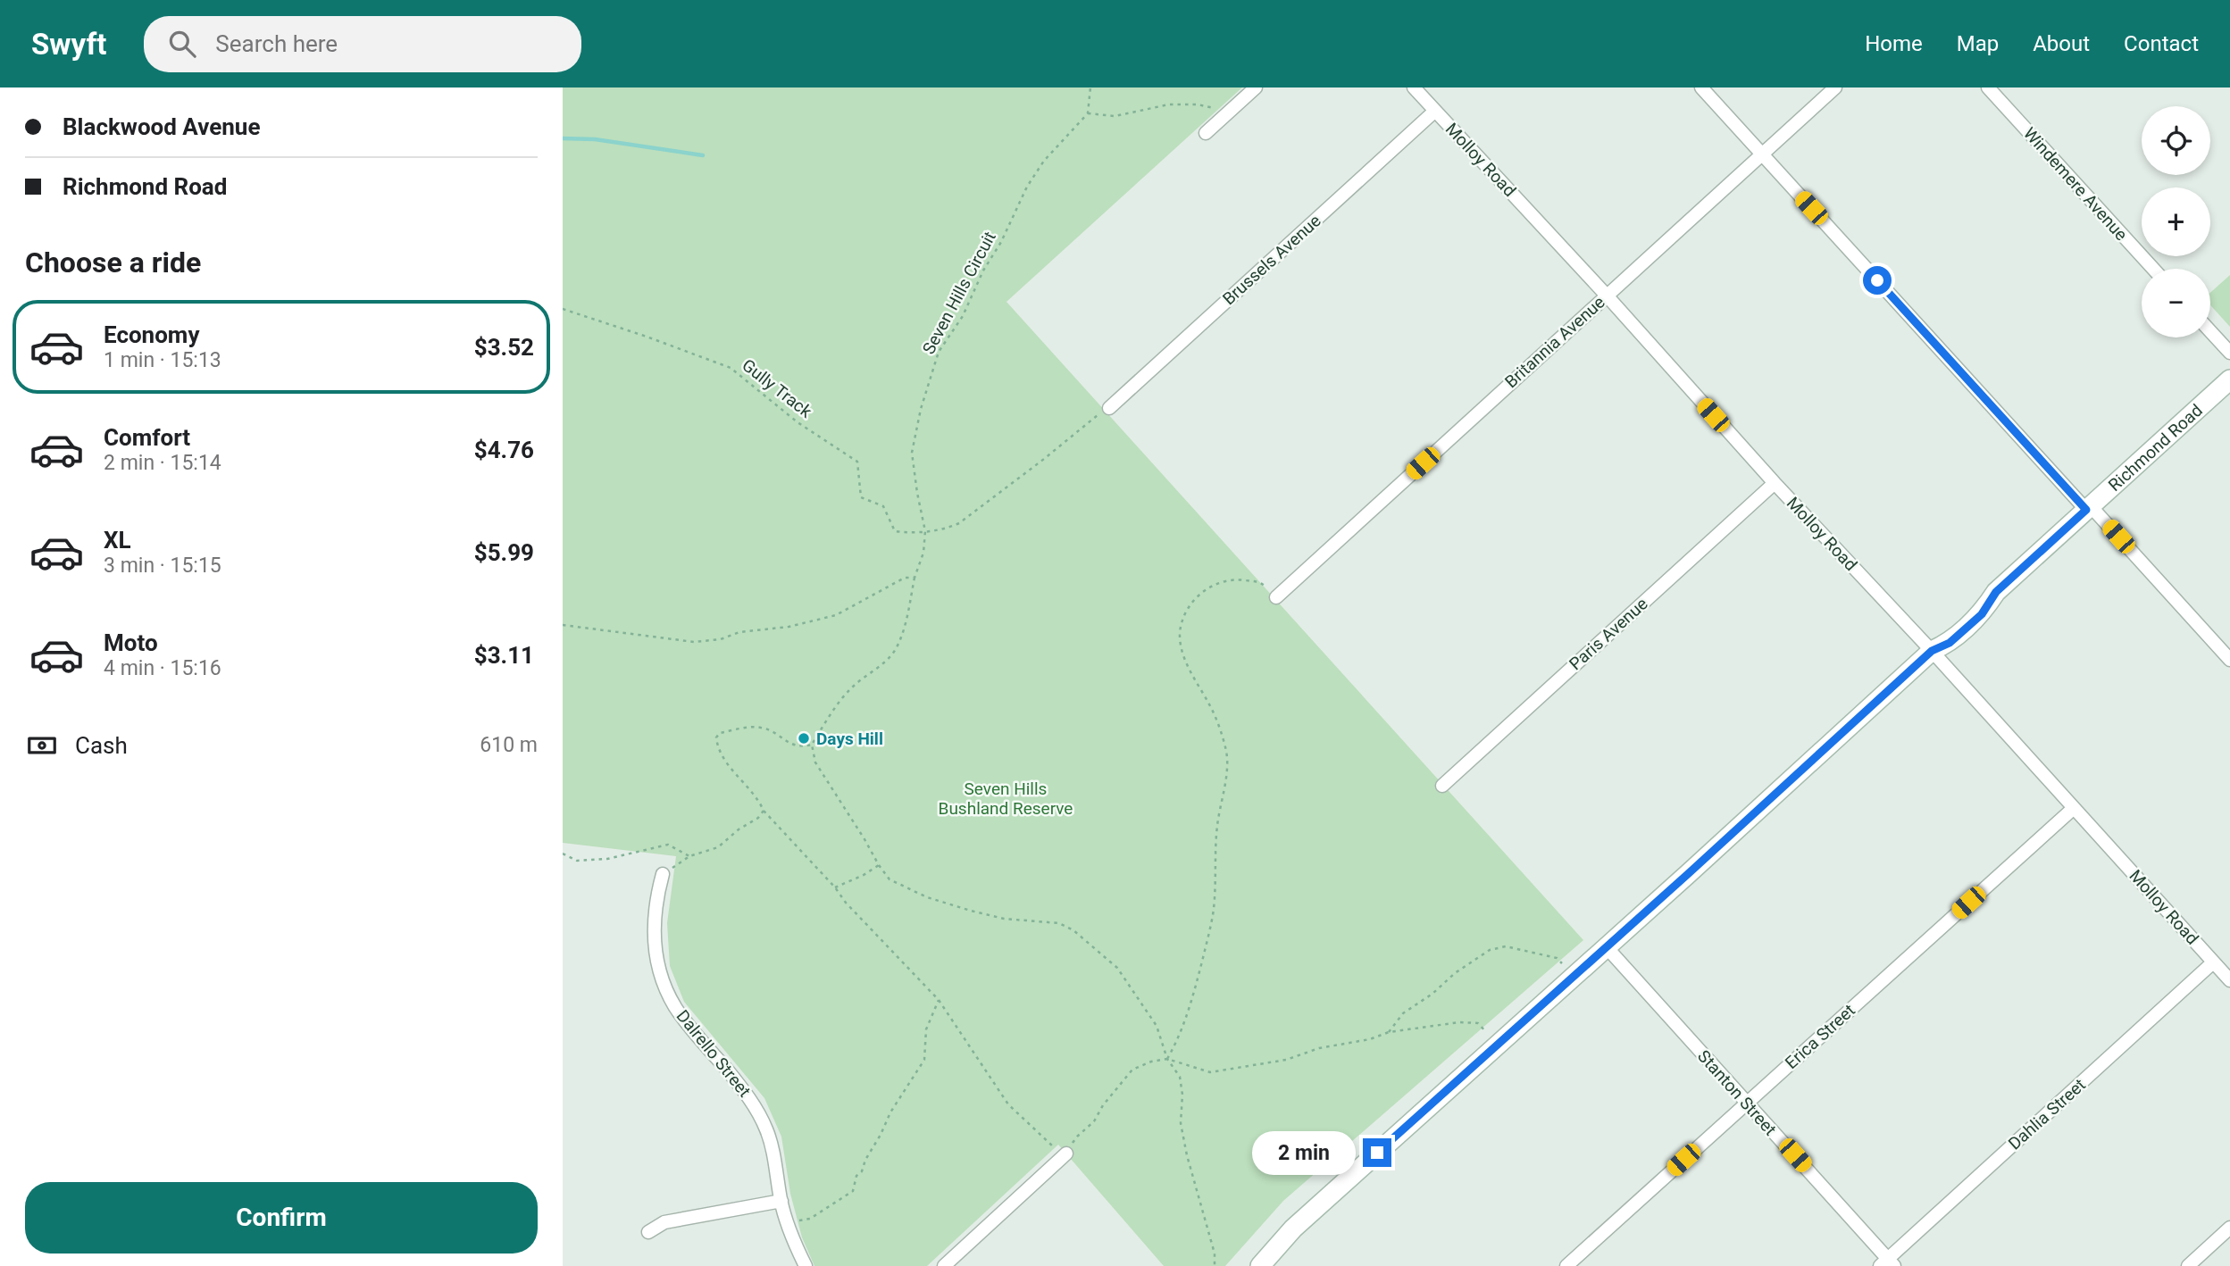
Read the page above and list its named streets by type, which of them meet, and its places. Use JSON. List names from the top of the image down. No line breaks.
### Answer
{"streets":{"main road":["Richmond Road"],"street":["Molloy Road","Windemere Avenue","Brussels Avenue","Britannia Avenue","Paris Avenue","Erica Street","Dalrello Street","Stanton Street","Dahlia Street"],"path":["Seven Hills Circuit","Gully Track"]},"crossings":[["Molloy Road","Brussels Avenue"],["Molloy Road","Britannia Avenue"],["Molloy Road","Richmond Road"],["Molloy Road","Paris Avenue"],["Molloy Road","Erica Street"],["Molloy Road","Dahlia Street"],["Seven Hills Circuit","Gully Track"],["Richmond Road","Stanton Street"],["Erica Street","Stanton Street"],["Stanton Street","Dahlia Street"]],"parks":["Seven Hills Bushland Reserve"],"places":["Days Hill"],"page":{"header":"Swyft","search":"Search here","nav":["Home","Map","About","Contact"],"banner":["Blackwood Avenue","Richmond Road"],"map_buttons":["+","−"],"heading":"Choose a ride","list":[{"name":"Economy","note":"1 min · 15:13","value":"$3.52"},{"name":"Comfort","note":"2 min · 15:14","value":"$4.76"},{"name":"XL","note":"3 min · 15:15","value":"$5.99"},{"name":"Moto","note":"4 min · 15:16","value":"$3.11"}],"pay":["Cash","610 m"],"bubble":"2 min","buttons":"Confirm"}}
